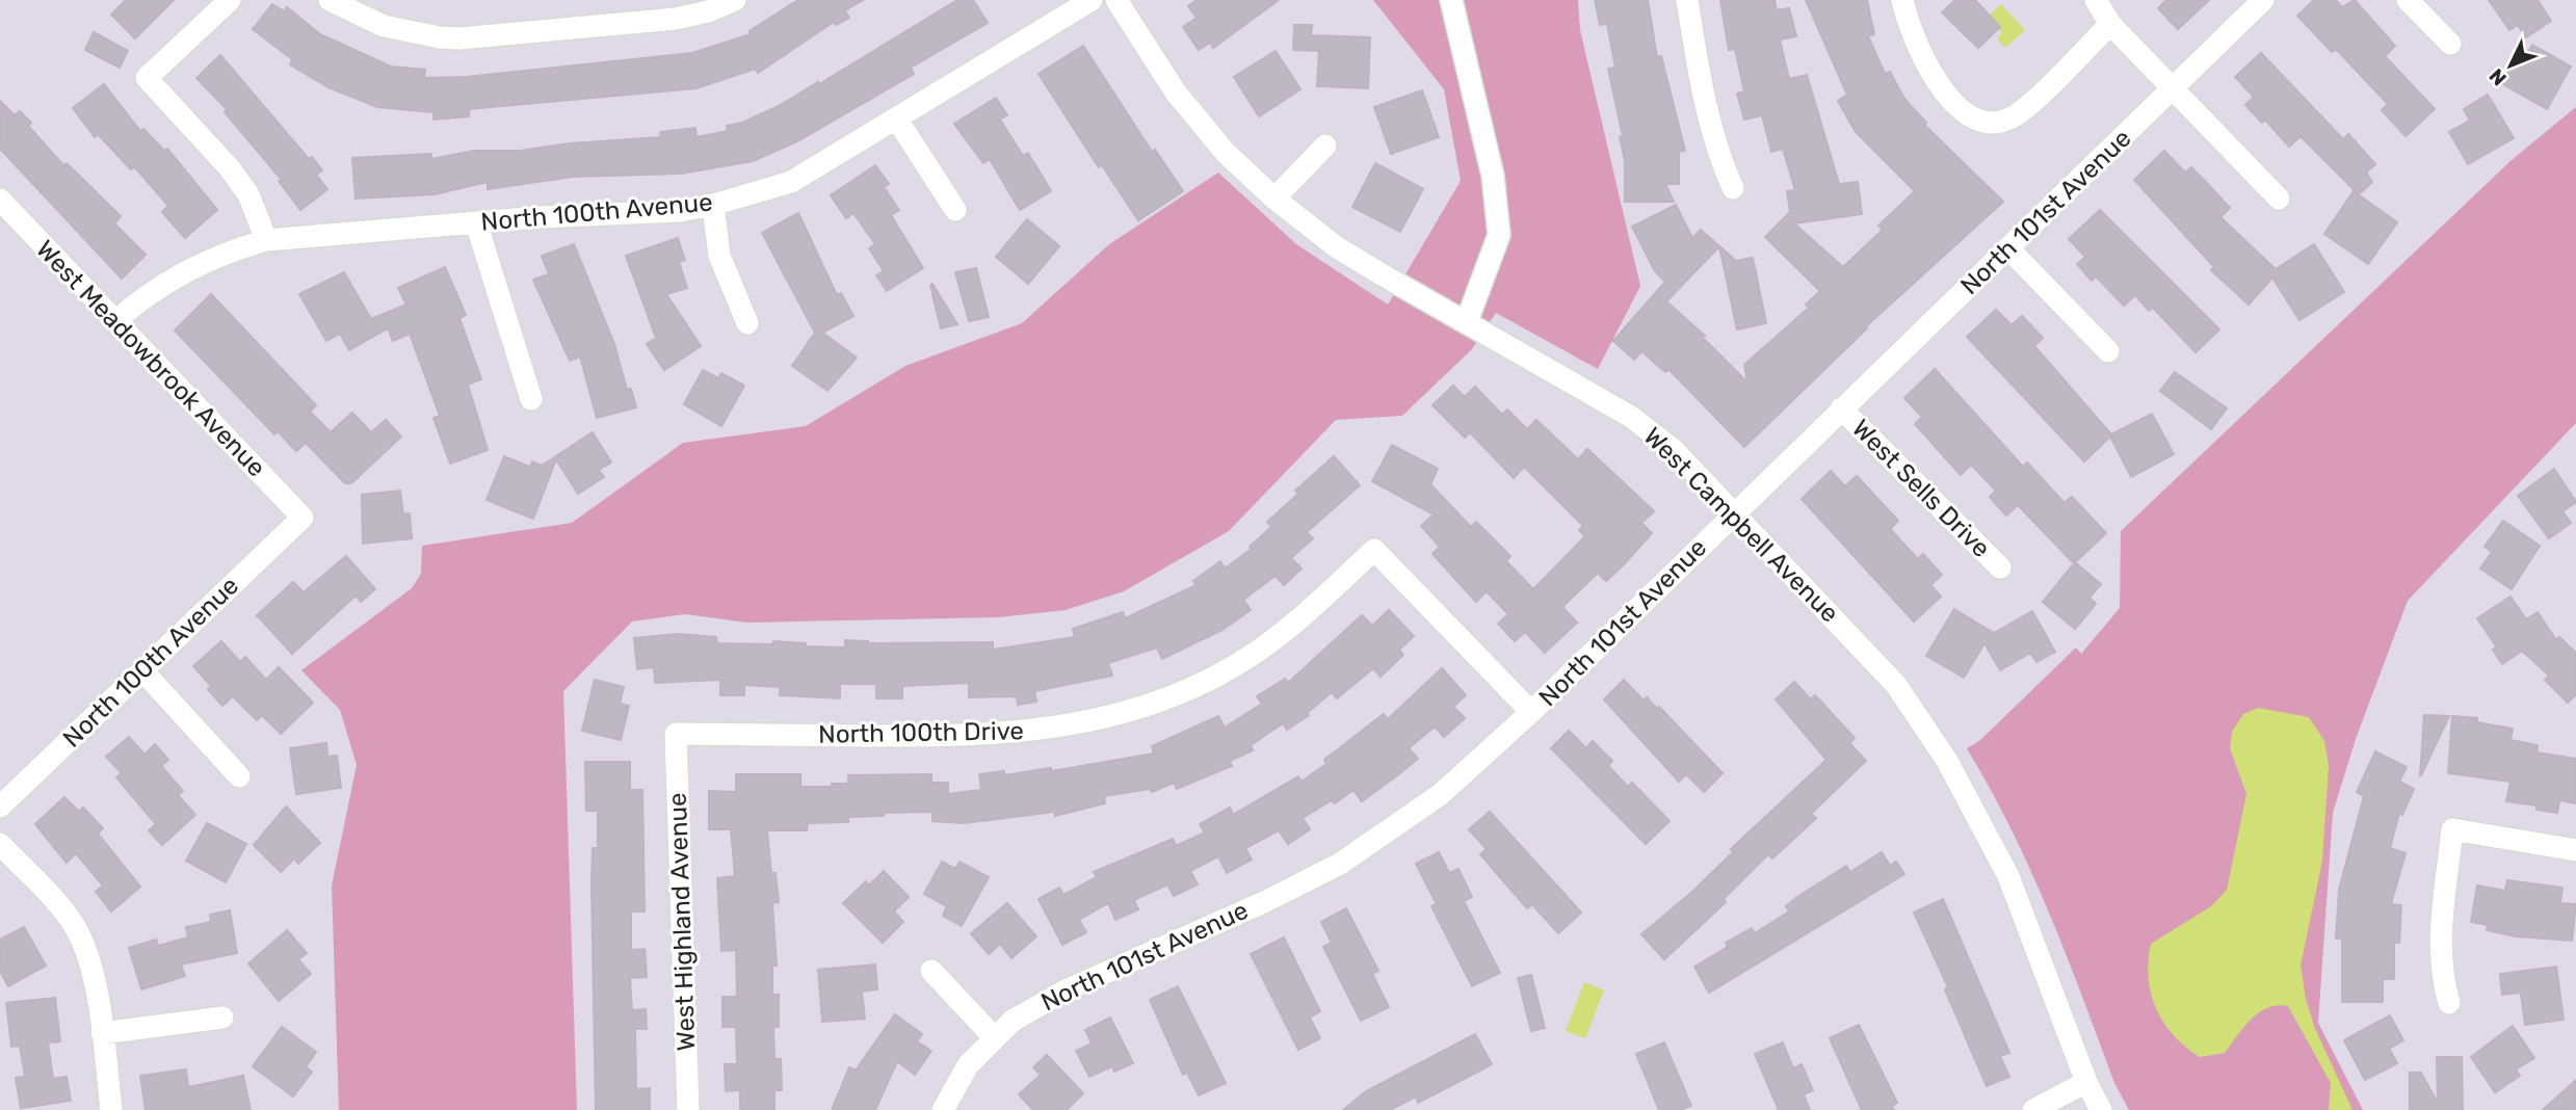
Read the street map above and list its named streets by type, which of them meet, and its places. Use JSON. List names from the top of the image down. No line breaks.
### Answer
{"streets":{"street":["North 100th Avenue","North 101st Avenue","West Meadowbrook Avenue","West Sells Drive","West Campbell Avenue","North 100th Drive","West Highland Avenue"]},"crossings":[["North 100th Avenue","West Meadowbrook Avenue"],["North 101st Avenue","West Sells Drive"],["North 101st Avenue","West Campbell Avenue"],["North 101st Avenue","North 100th Drive"],["North 100th Drive","West Highland Avenue"]],"north":"bottom left"}
